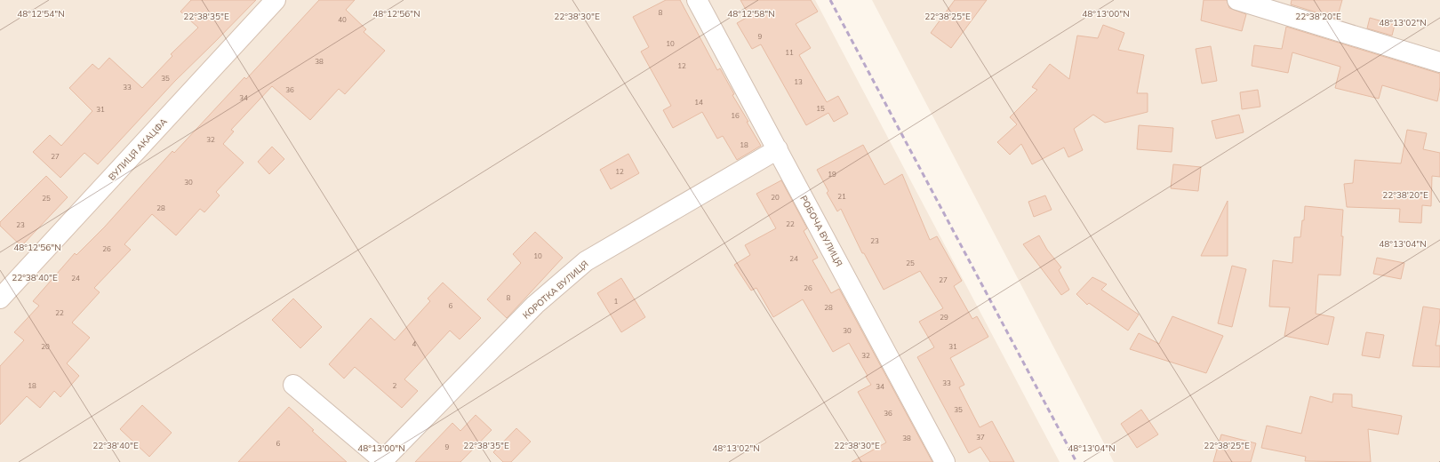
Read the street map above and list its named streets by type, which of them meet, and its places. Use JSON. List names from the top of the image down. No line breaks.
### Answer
{"streets":{"street":["ВУЛИЦЯ АКАЦФА","РОБОЧА ВУЛИЦЯ","КОРОТКА ВУЛИЦЯ"]},"crossings":[["РОБОЧА ВУЛИЦЯ","КОРОТКА ВУЛИЦЯ"]],"house_numbers":["8","40","9","10","11","38","12","35","13","33","36","34","14","15","31","16","32","18","27","12","19","30","21","20","25","28","22","23","23","26","10","24","25","24","27","26","8","1","6","28","22","29","30","4","20","31","32","33","18","2","34","35","36","37","38","6","9"],"coordinates":["48°12'54\"N","48°12'56\"N","48°12'58\"N","48°13'00\"N","22°38'35\"E","22°38'30\"E","22°38'25\"E","22°38'20\"E","48°13'02\"N","48°13'04\"N","22°38'40\"E"]}
